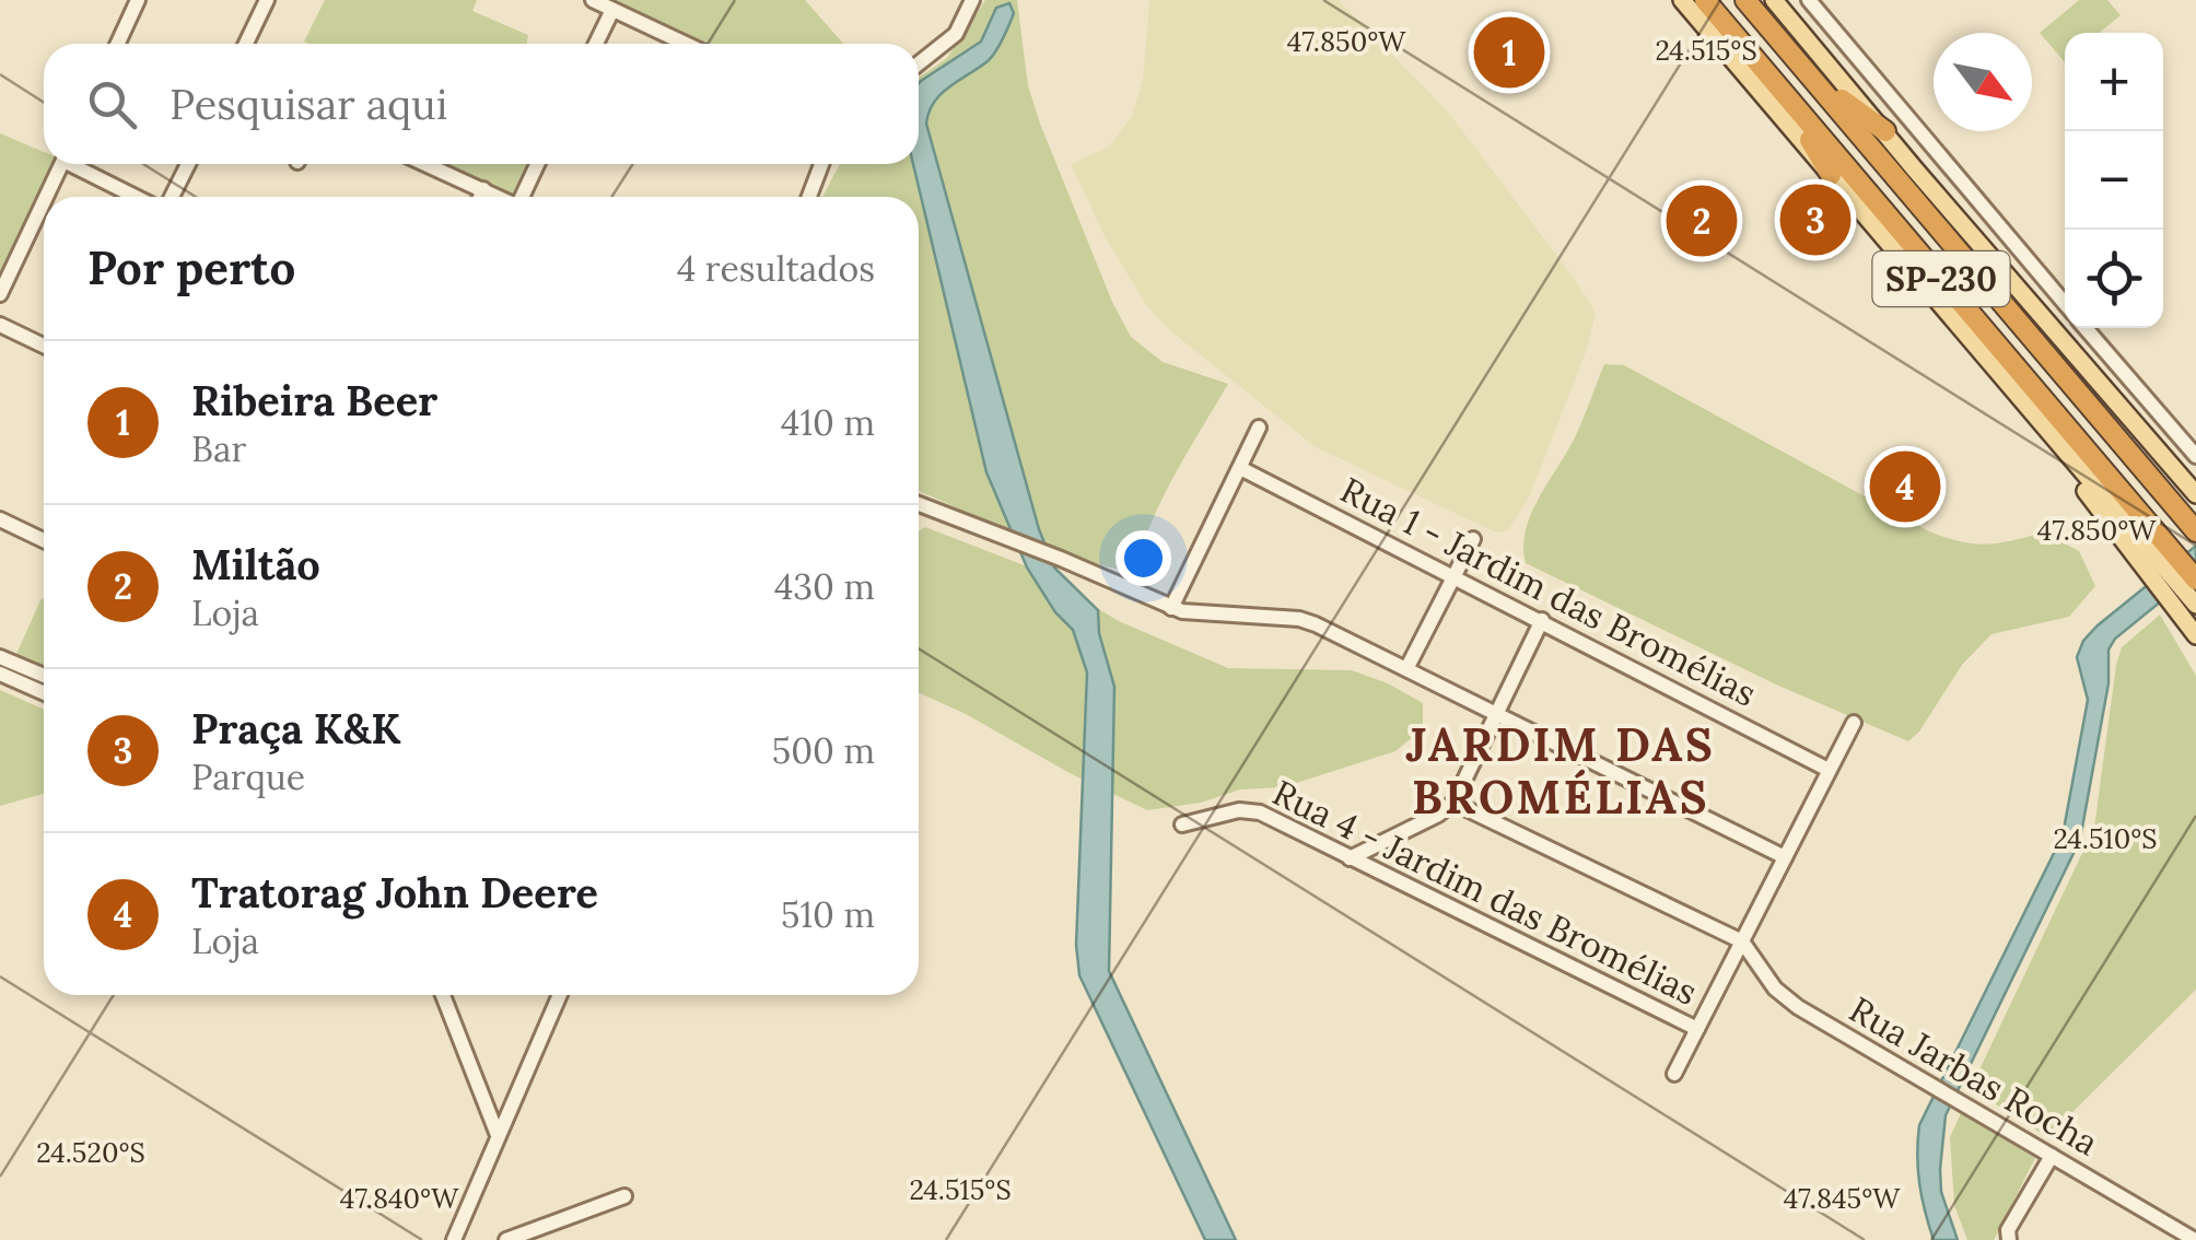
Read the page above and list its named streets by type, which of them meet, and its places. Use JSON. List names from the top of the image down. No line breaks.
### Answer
{"streets":{"highway":["SP-230"],"street":["Rua 1 - Jardim das Bromélias","Rua 4 - Jardim das Bromélias","Rua Jarbas Rocha"]},"districts":["JARDIM DAS BROMÉLIAS"],"north":"bottom right","page":{"pins":["1","3","2","4"],"map_buttons":["+","−"],"search":"Pesquisar aqui","heading":["Por perto","4 resultados"],"list":[{"mark":"1","name":"Ribeira Beer","note":"Bar","value":"410 m"},{"mark":"2","name":"Miltão","note":"Loja","value":"430 m"},{"mark":"3","name":"Praça K&K","note":"Parque","value":"500 m"},{"mark":"4","name":"Tratorag John Deere","note":"Loja","value":"510 m"}]},"coordinates":["47.850°W","24.515°S","24.510°S","24.520°S","47.840°W","47.845°W"]}
